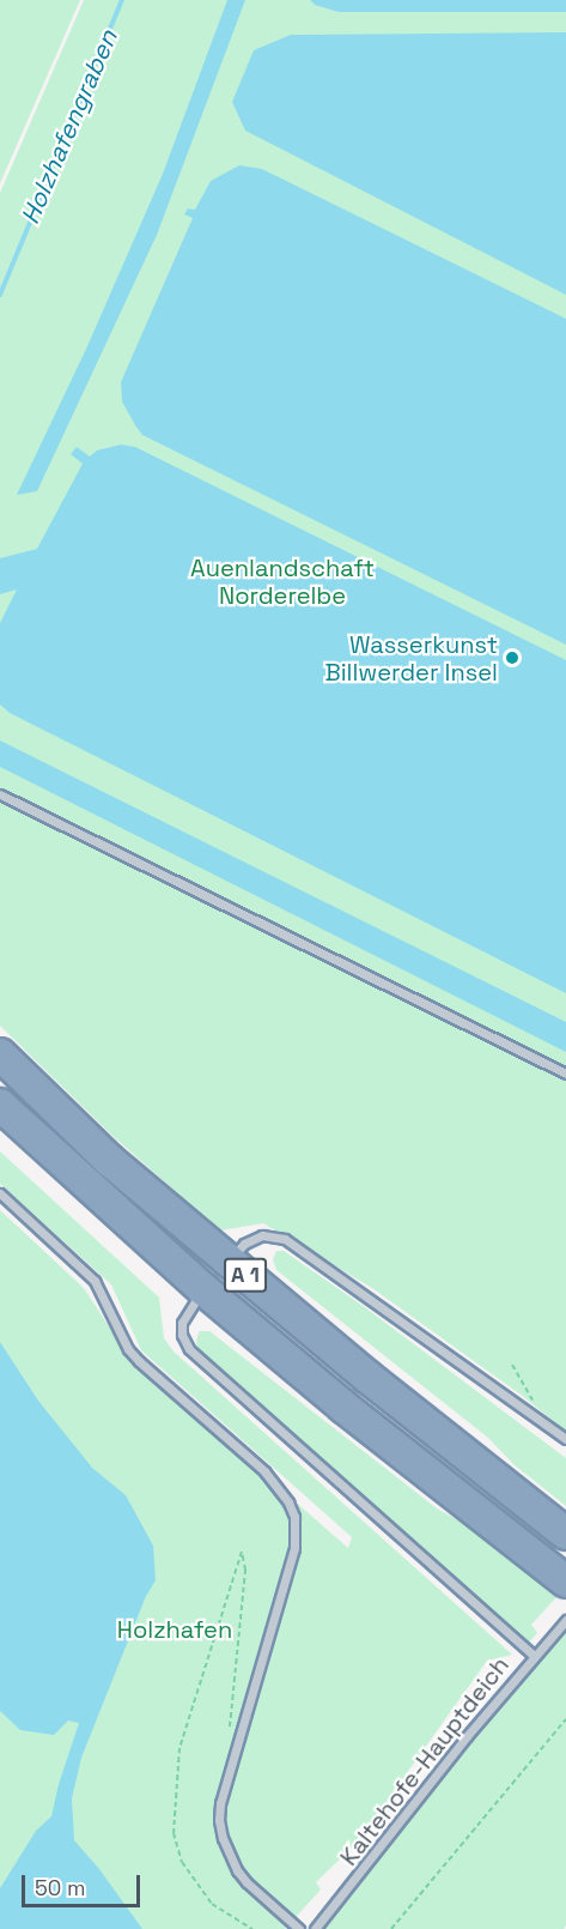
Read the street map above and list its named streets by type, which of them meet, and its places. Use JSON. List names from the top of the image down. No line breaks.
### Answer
{"streets":{"highway":["A 1"],"lane":["Kaltehofe-Hauptdeich"]},"water":["Holzhafengraben"],"parks":["Auenlandschaft Norderelbe","Holzhafen"],"places":["Wasserkunst Billwerder Insel"],"scale_bar":"50 m"}
